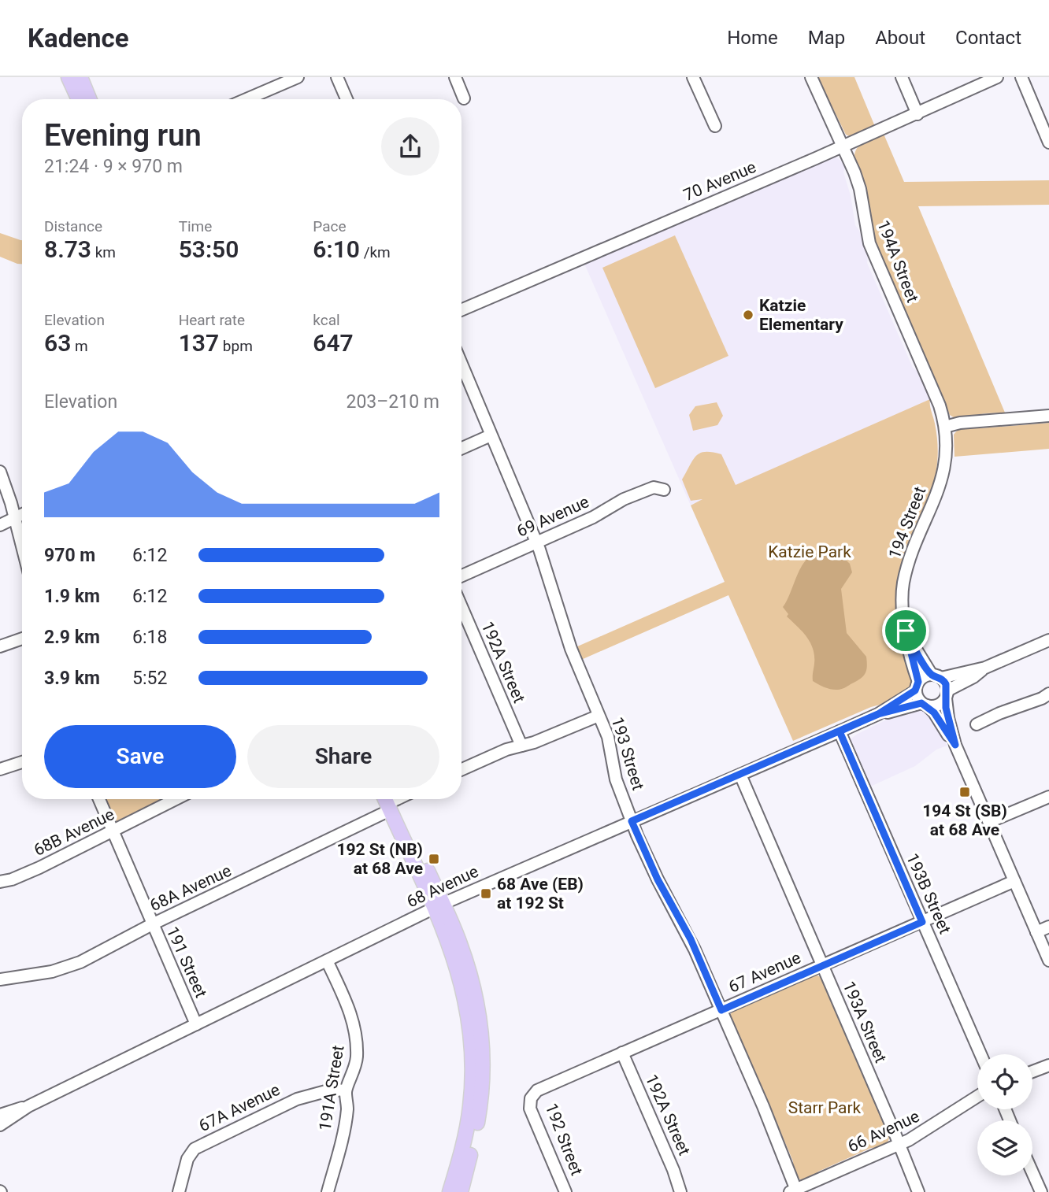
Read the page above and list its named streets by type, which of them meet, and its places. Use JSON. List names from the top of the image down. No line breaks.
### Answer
{"streets":{"street":["70 Avenue","194A Street","69 Avenue","194 Street","192A Street","193 Street","68B Avenue","68 Avenue","68A Avenue","193B Street","191 Street","67 Avenue","193A Street","191A Street","67A Avenue","66 Avenue","192 Street"]},"crossings":[["70 Avenue","194A Street"],["194A Street","194 Street"],["69 Avenue","193 Street"],["194 Street","68 Avenue"],["192A Street","67 Avenue"],["193 Street","68 Avenue"],["193 Street","67 Avenue"],["193 Street","66 Avenue"],["68B Avenue","191 Street"],["68 Avenue","193B Street"],["68 Avenue","191 Street"],["68 Avenue","193A Street"],["68 Avenue","191A Street"],["68A Avenue","191 Street"],["193B Street","67 Avenue"],["67 Avenue","193A Street"],["67 Avenue","192 Street"],["193A Street","66 Avenue"],["191A Street","67A Avenue"]],"parks":["Katzie Park","Starr Park"],"places":{"other":["Katzie Elementary"],"transit":["194 St (SB) at 68 Ave","192 St (NB) at 68 Ave","68 Ave (EB) at 192 St"]},"page":{"header":"Kadence","nav":["Home","Map","About","Contact"],"heading":["Evening run","21:24 · 9 × 970 m"],"stats":[["Distance","8.73 km"],["Time","53:50"],["Pace","6:10 /km"],["Elevation","63 m"],["Heart rate","137 bpm"],["kcal","647"]],"chart":["Elevation","203–210 m"],"list":[{"name":"970 m","note":"6:12"},{"name":"1.9 km","note":"6:12"},{"name":"2.9 km","note":"6:18"},{"name":"3.9 km","note":"5:52"}],"buttons":["Save","Share"]}}
